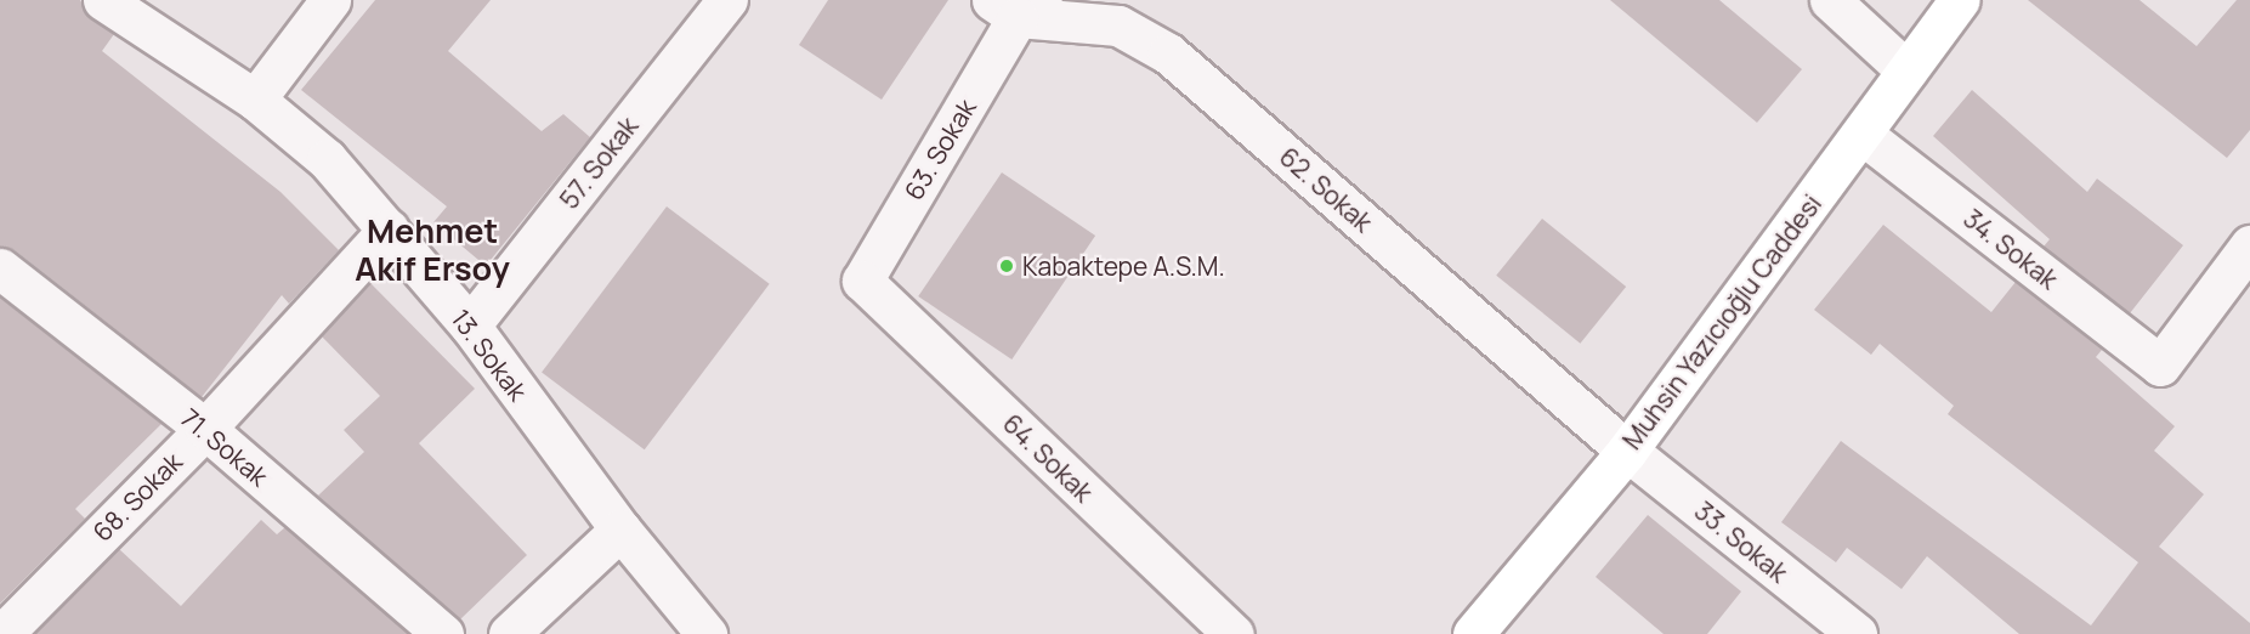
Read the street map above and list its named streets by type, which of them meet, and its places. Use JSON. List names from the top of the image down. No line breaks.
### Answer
{"streets":{"main road":["Muhsin Yazıcıoğlu Caddesi"],"street":["63. Sokak","57. Sokak","62. Sokak","34. Sokak","13. Sokak","71. Sokak","64. Sokak","68. Sokak","33. Sokak"]},"crossings":[["63. Sokak","62. Sokak"],["63. Sokak","64. Sokak"],["57. Sokak","13. Sokak"],["62. Sokak","Muhsin Yazıcıoğlu Caddesi"],["62. Sokak","33. Sokak"],["34. Sokak","Muhsin Yazıcıoğlu Caddesi"],["Muhsin Yazıcıoğlu Caddesi","33. Sokak"],["13. Sokak","68. Sokak"],["71. Sokak","68. Sokak"]],"districts":["Mehmet Akif Ersoy"],"places":["Kabaktepe A.S.M."]}
